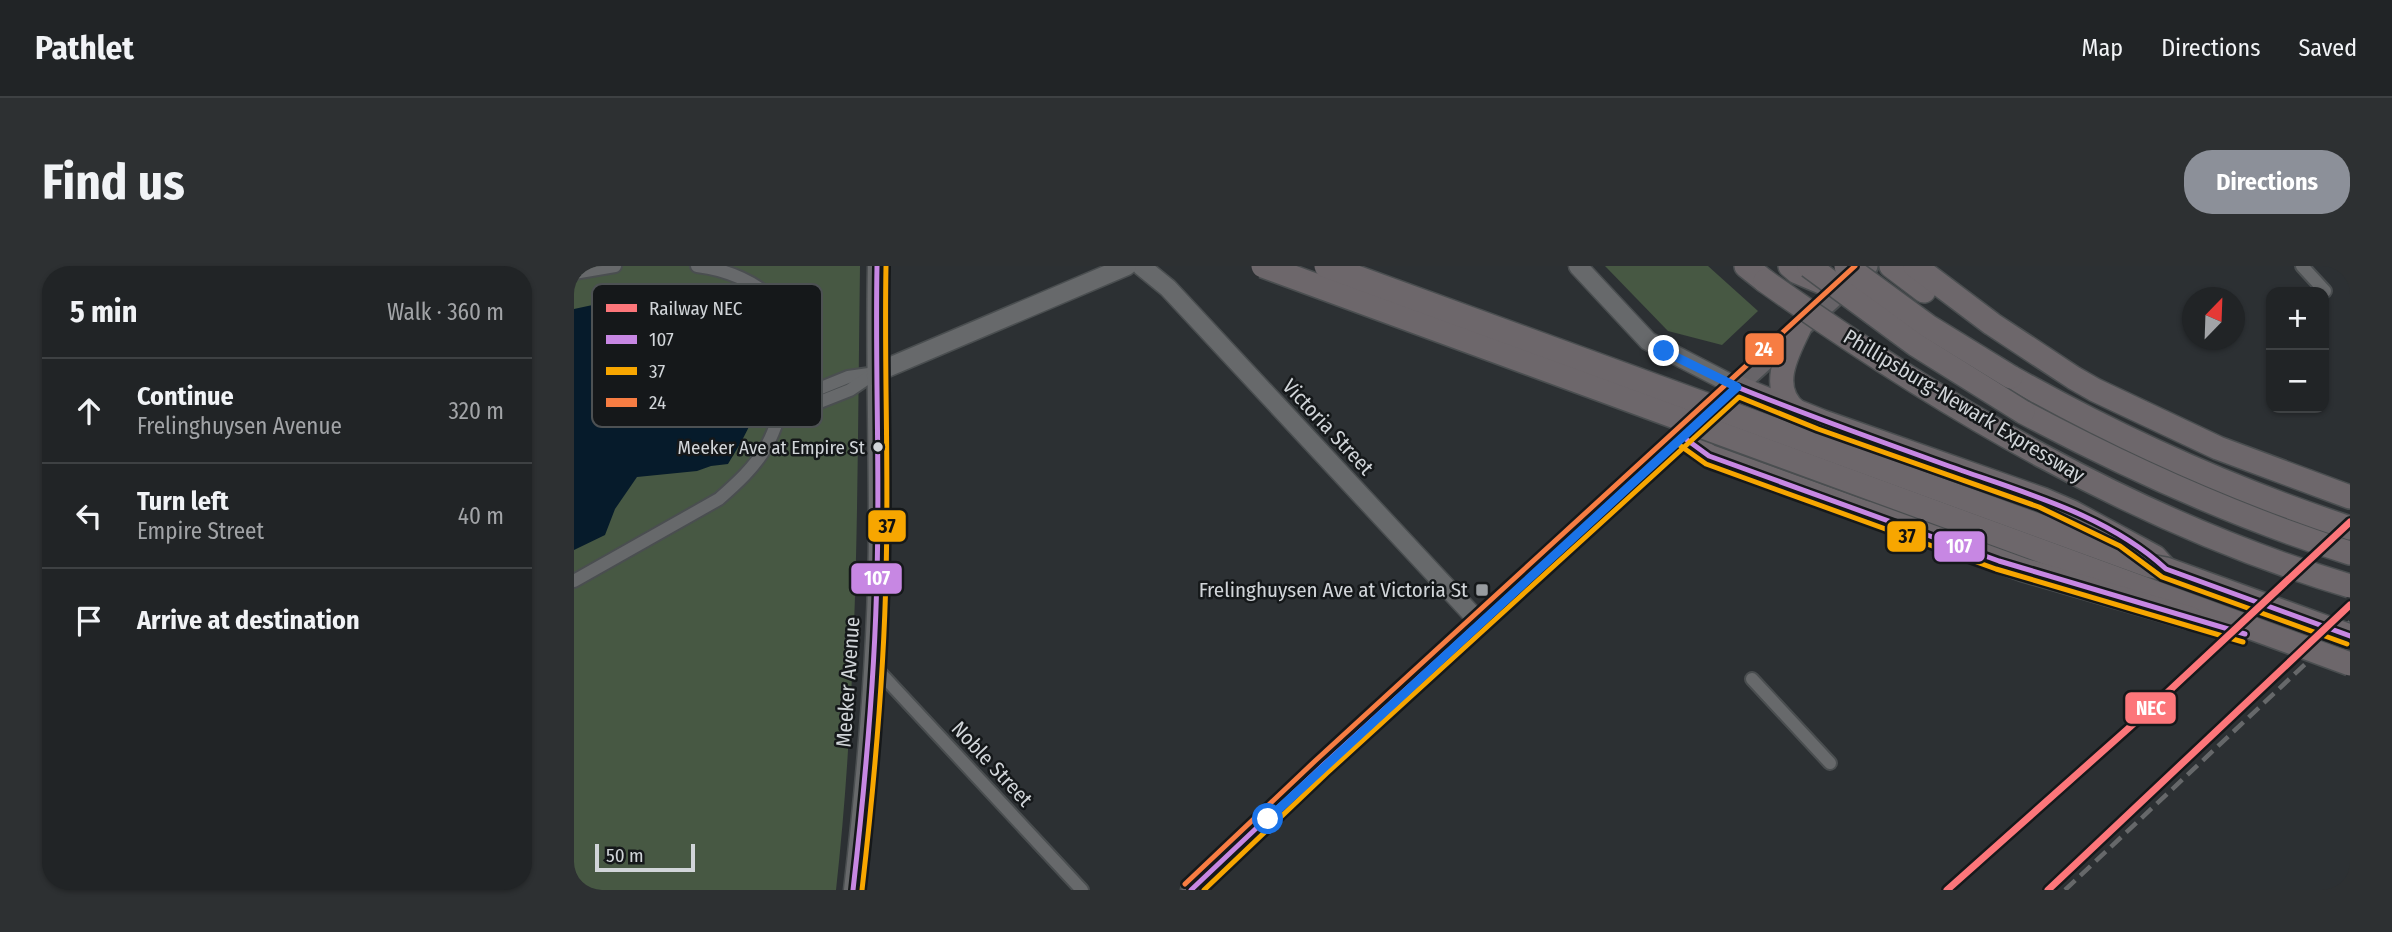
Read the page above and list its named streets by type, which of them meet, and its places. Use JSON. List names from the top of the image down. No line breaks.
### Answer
{"streets":{"highway":["Phillipsburg-Newark Expressway"],"street":["Victoria Street","Meeker Avenue","Noble Street"]},"crossings":[["Meeker Avenue","Noble Street"]],"places":{"other":["Meeker Ave at Empire St"],"transit":["Frelinghuysen Ave at Victoria St"]},"lines":["transit line 107","transit line 37","transit line 24","rail line NEC"],"legend":["Railway NEC","107","37","24"],"scale_bar":"50 m","north":"top right","page":{"header":"Pathlet","nav":["Map","Directions","Saved"],"buttons":"Directions","title":"Find us","heading":["5 min","Walk · 360 m"],"map_buttons":["+","−"],"list":[["Continue","Frelinghuysen Avenue","320 m"],["Turn left","Empire Street","40 m"],"Arrive at destination"],"scale":"50 m"}}
